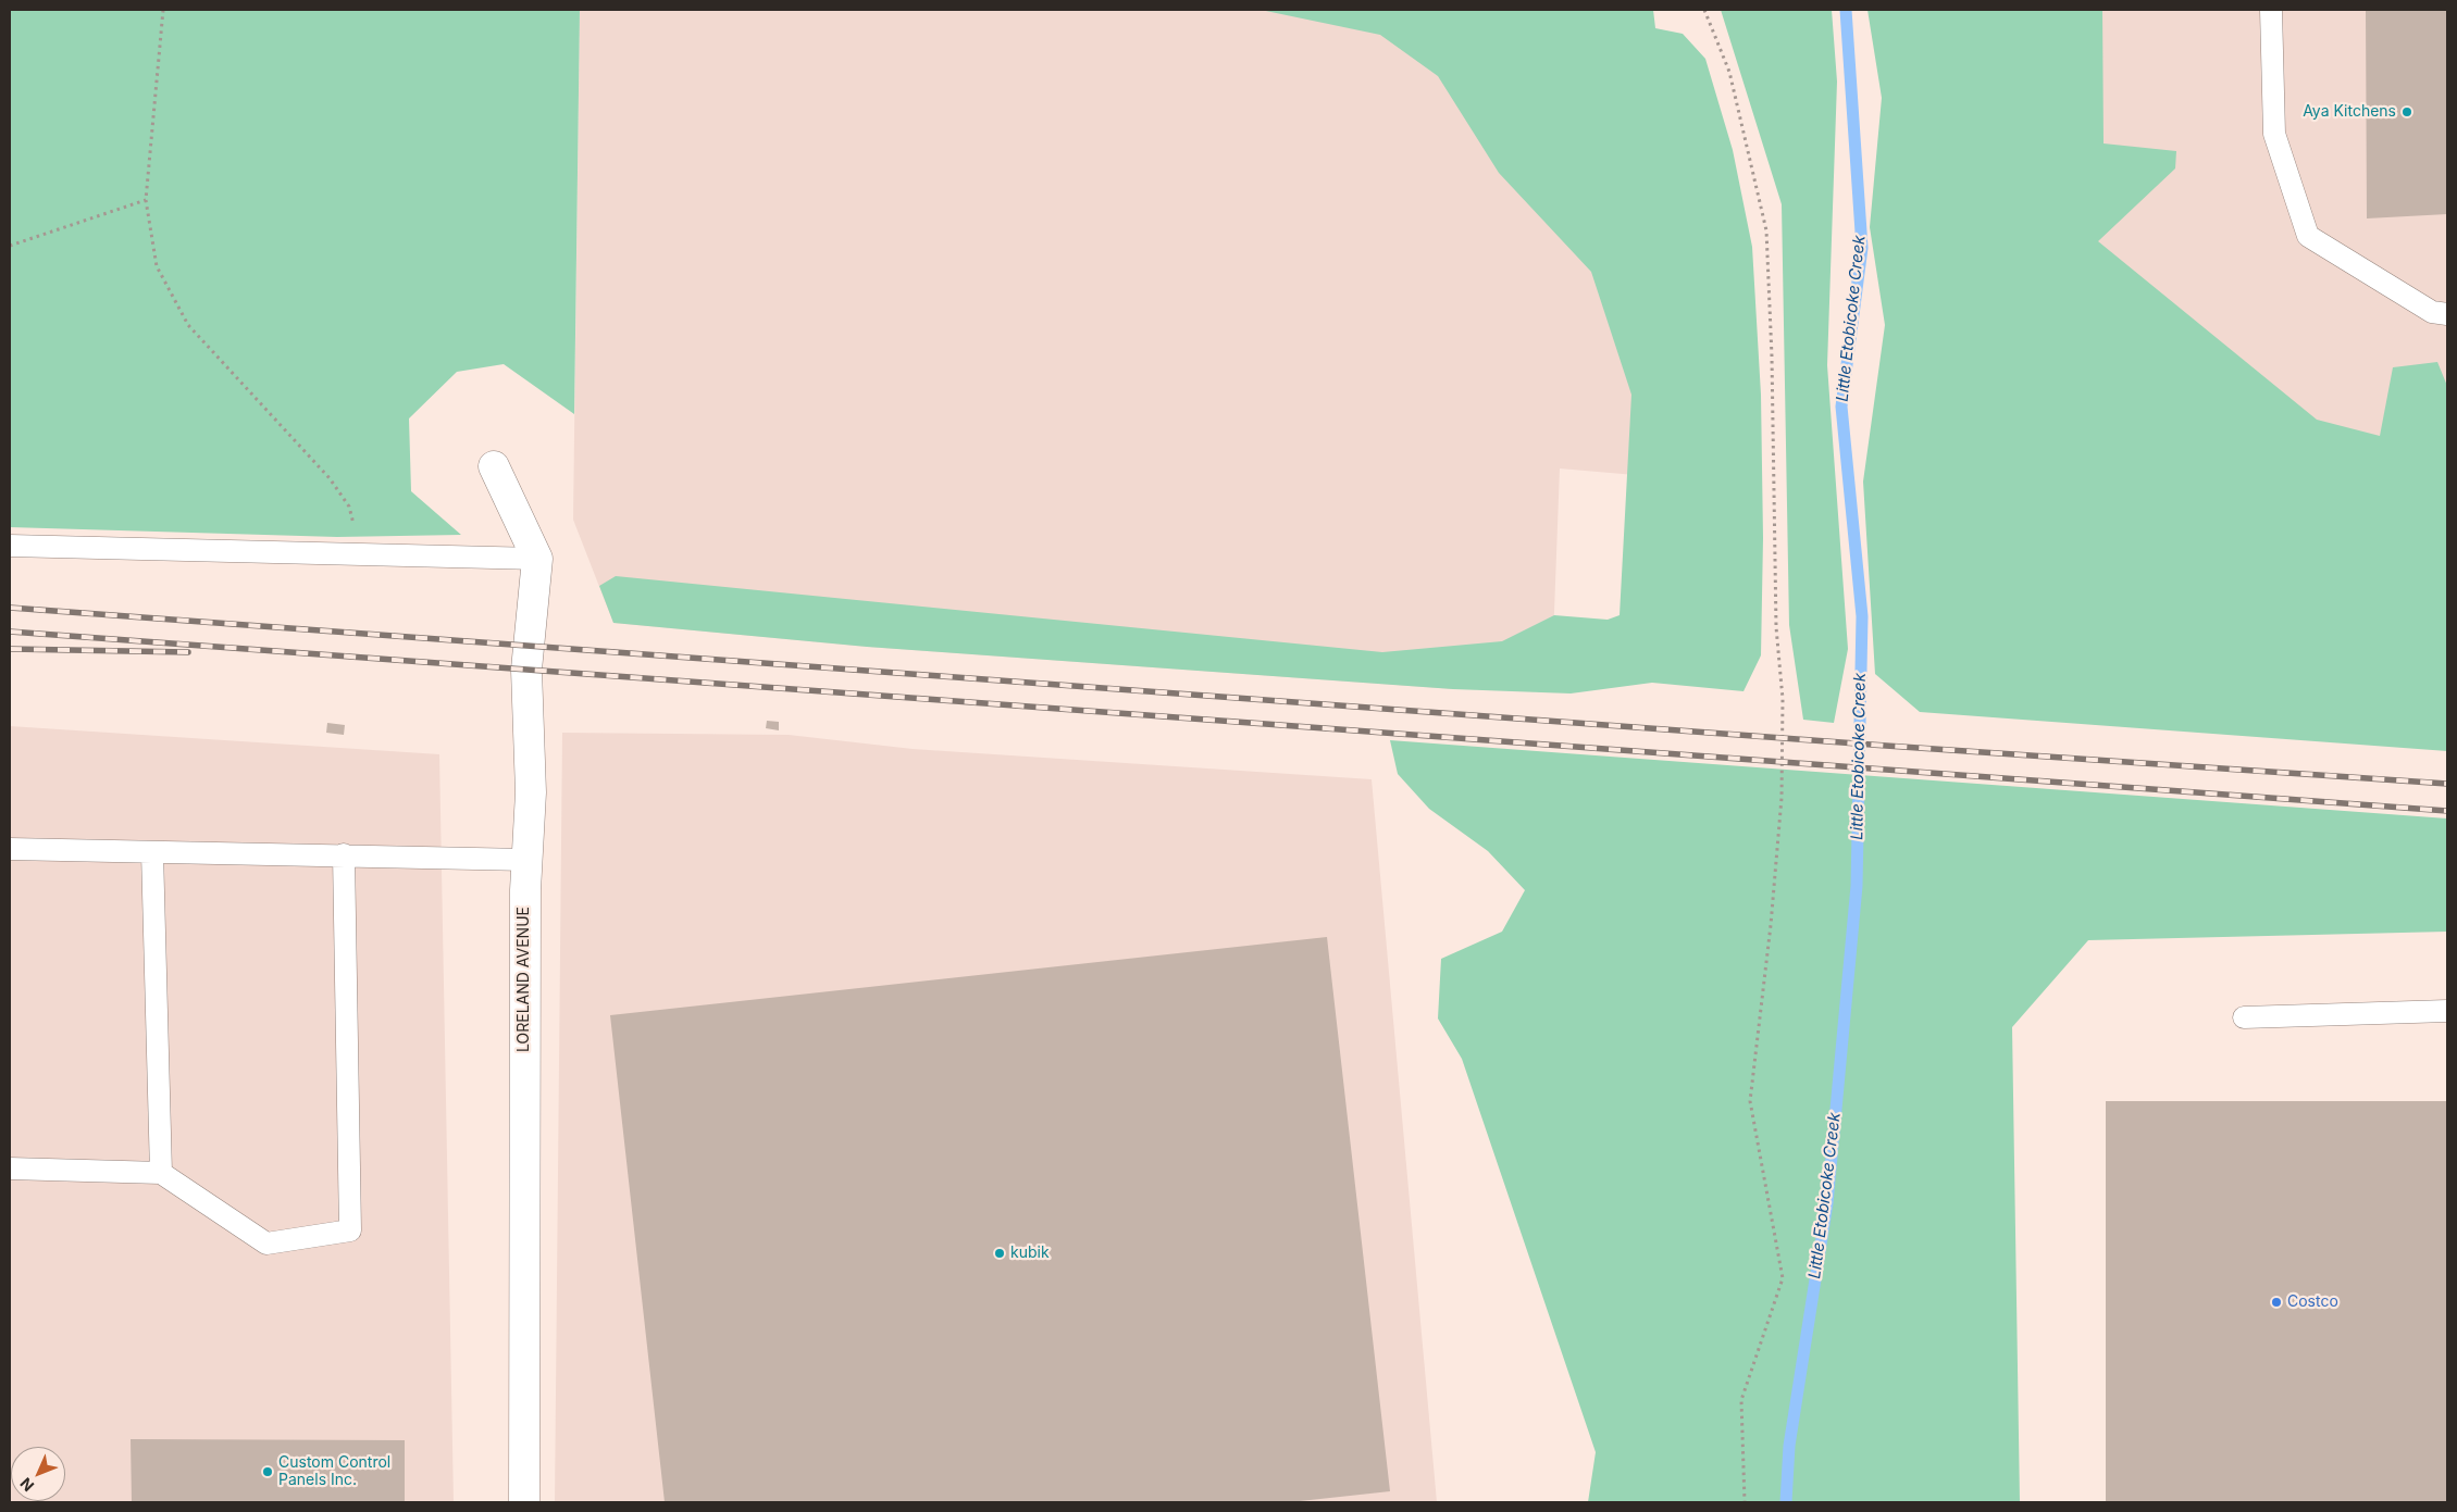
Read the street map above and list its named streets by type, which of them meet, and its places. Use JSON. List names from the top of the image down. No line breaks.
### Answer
{"streets":{"street":["LORELAND AVENUE"]},"water":["Little Etobicoke Creek"],"places":["Aya Kitchens","kubik","Costco","Custom Control Panels Inc."],"north":"bottom left"}
